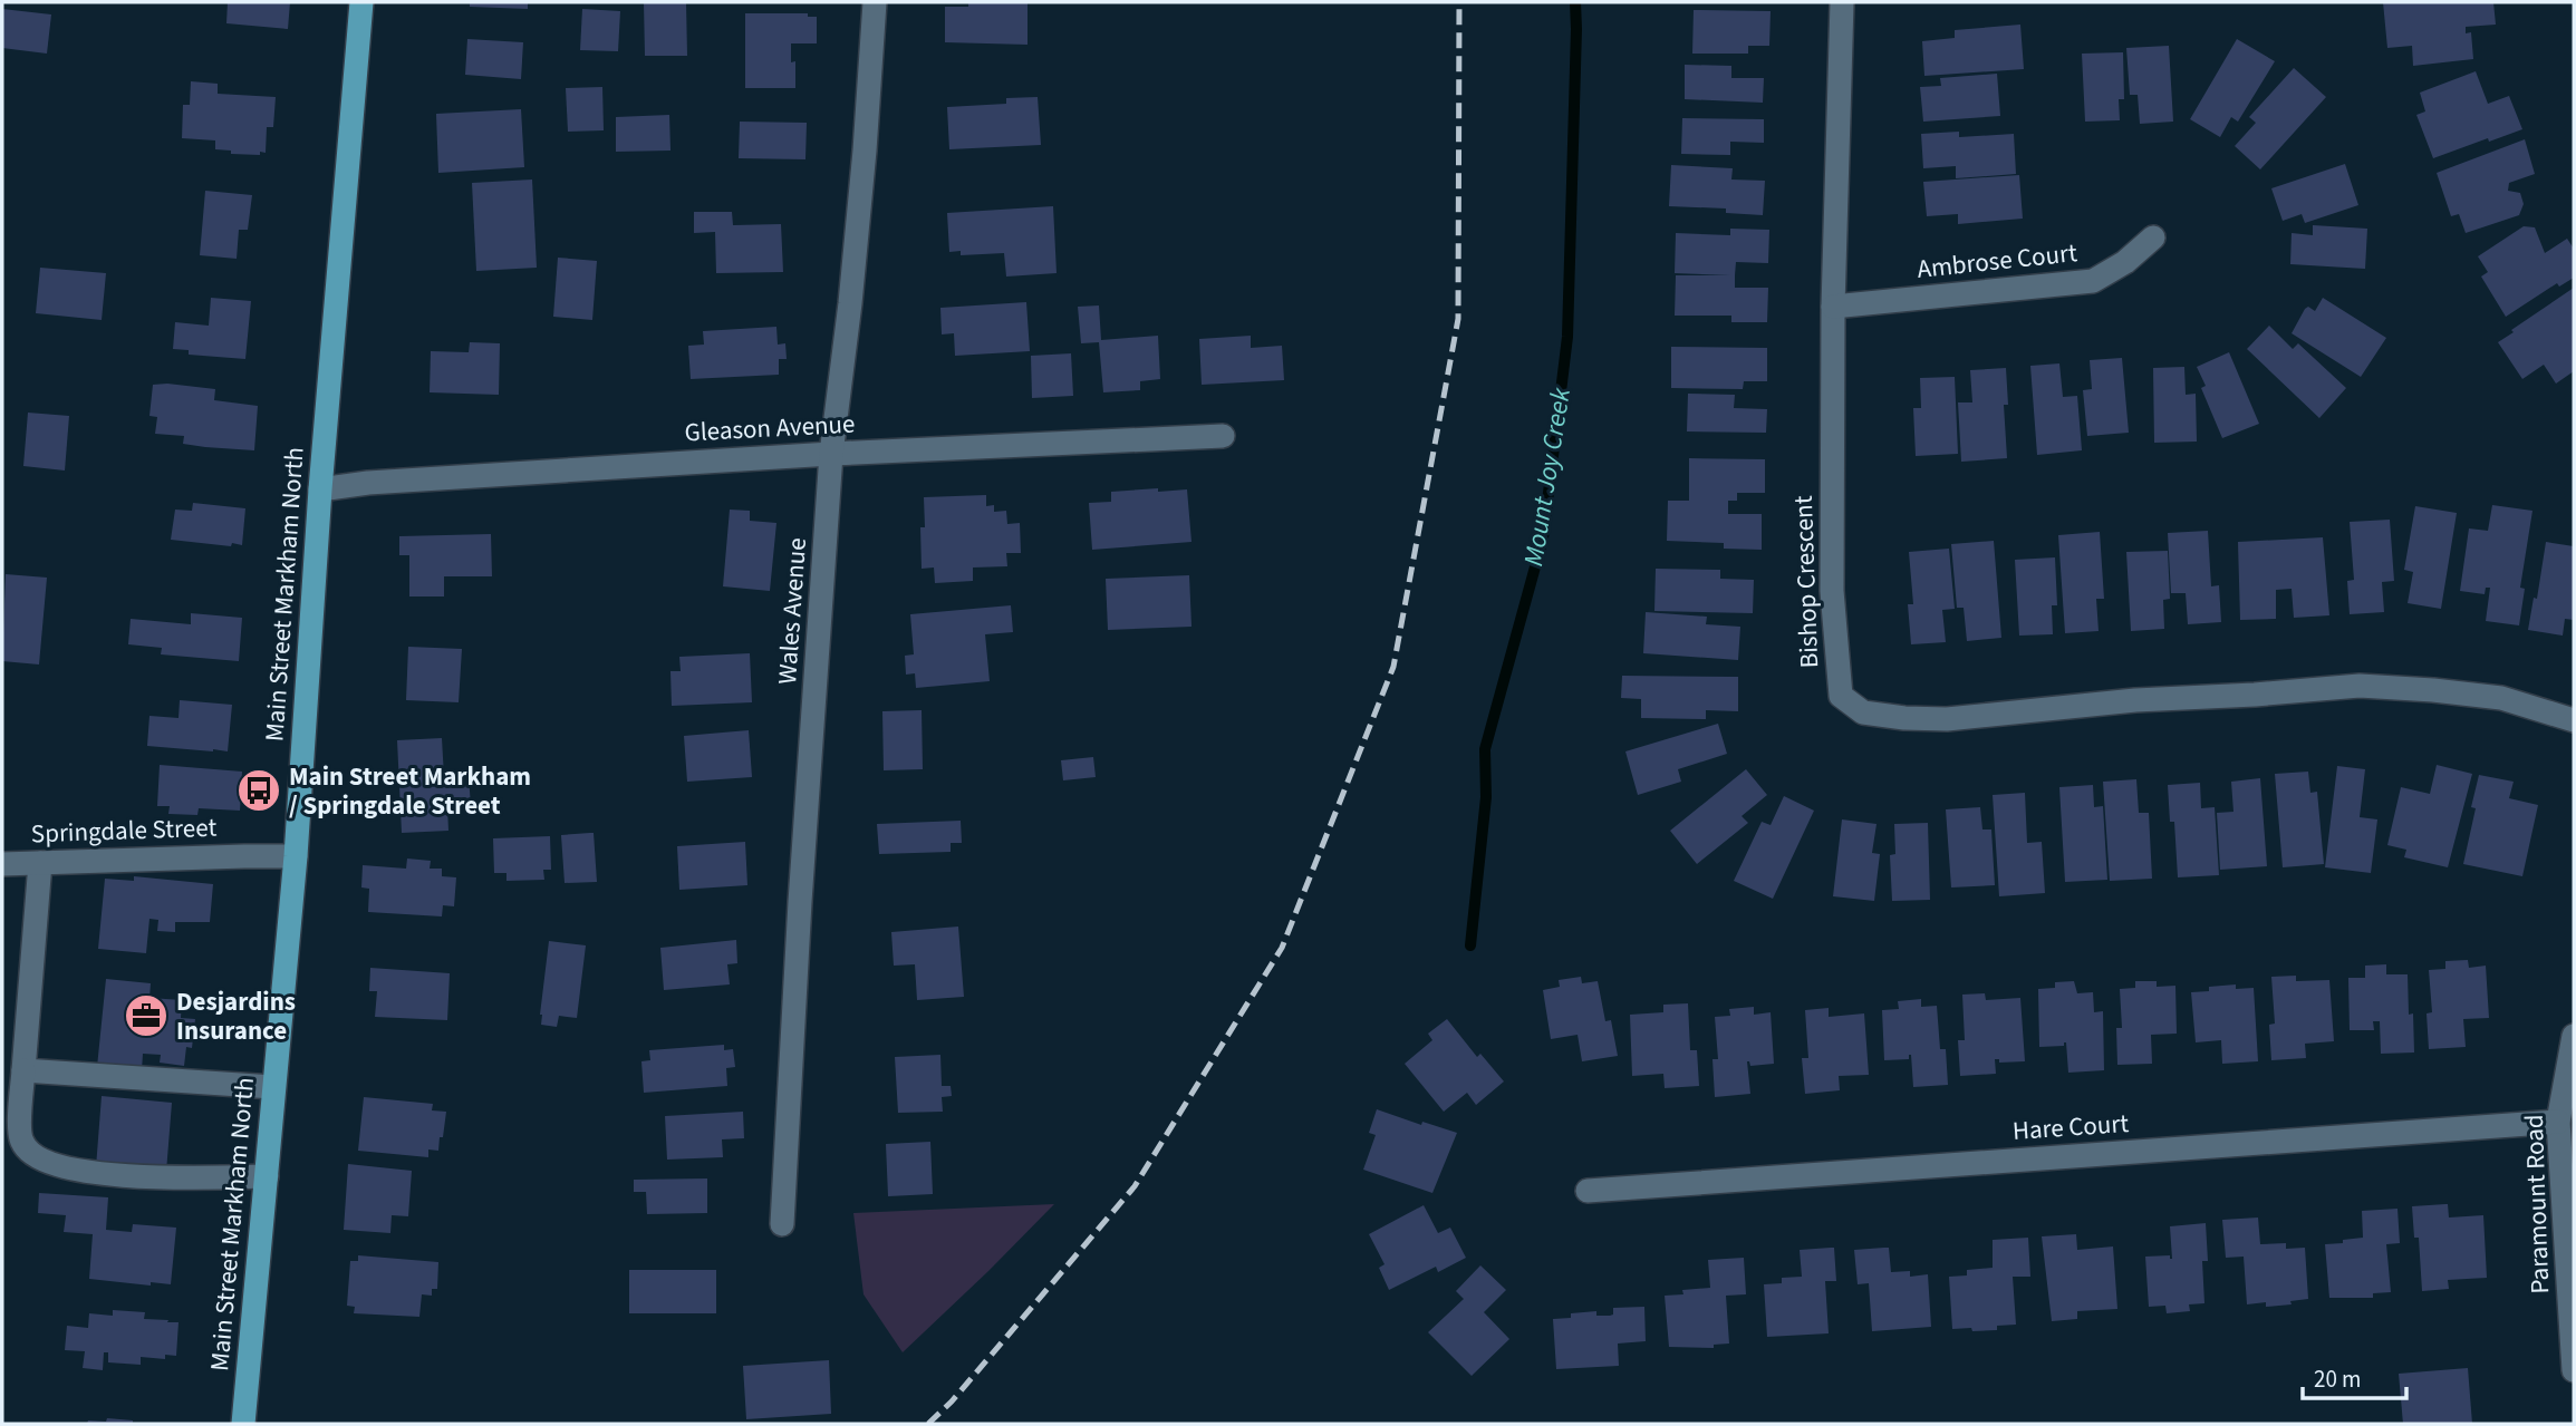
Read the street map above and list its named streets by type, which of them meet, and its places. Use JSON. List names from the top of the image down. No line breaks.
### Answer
{"streets":{"main road":["Main Street Markham North"],"street":["Ambrose Court","Gleason Avenue","Bishop Crescent","Wales Avenue","Springdale Street","Hare Court","Paramount Road"]},"crossings":[["Ambrose Court","Bishop Crescent"],["Gleason Avenue","Main Street Markham North"],["Gleason Avenue","Wales Avenue"],["Main Street Markham North","Springdale Street"],["Hare Court","Paramount Road"]],"water":["Mount Joy Creek"],"places":{"bus stop":["Main Street Markham / Springdale Street"],"office":["Desjardins Insurance"]},"scale_bar":"20 m"}
